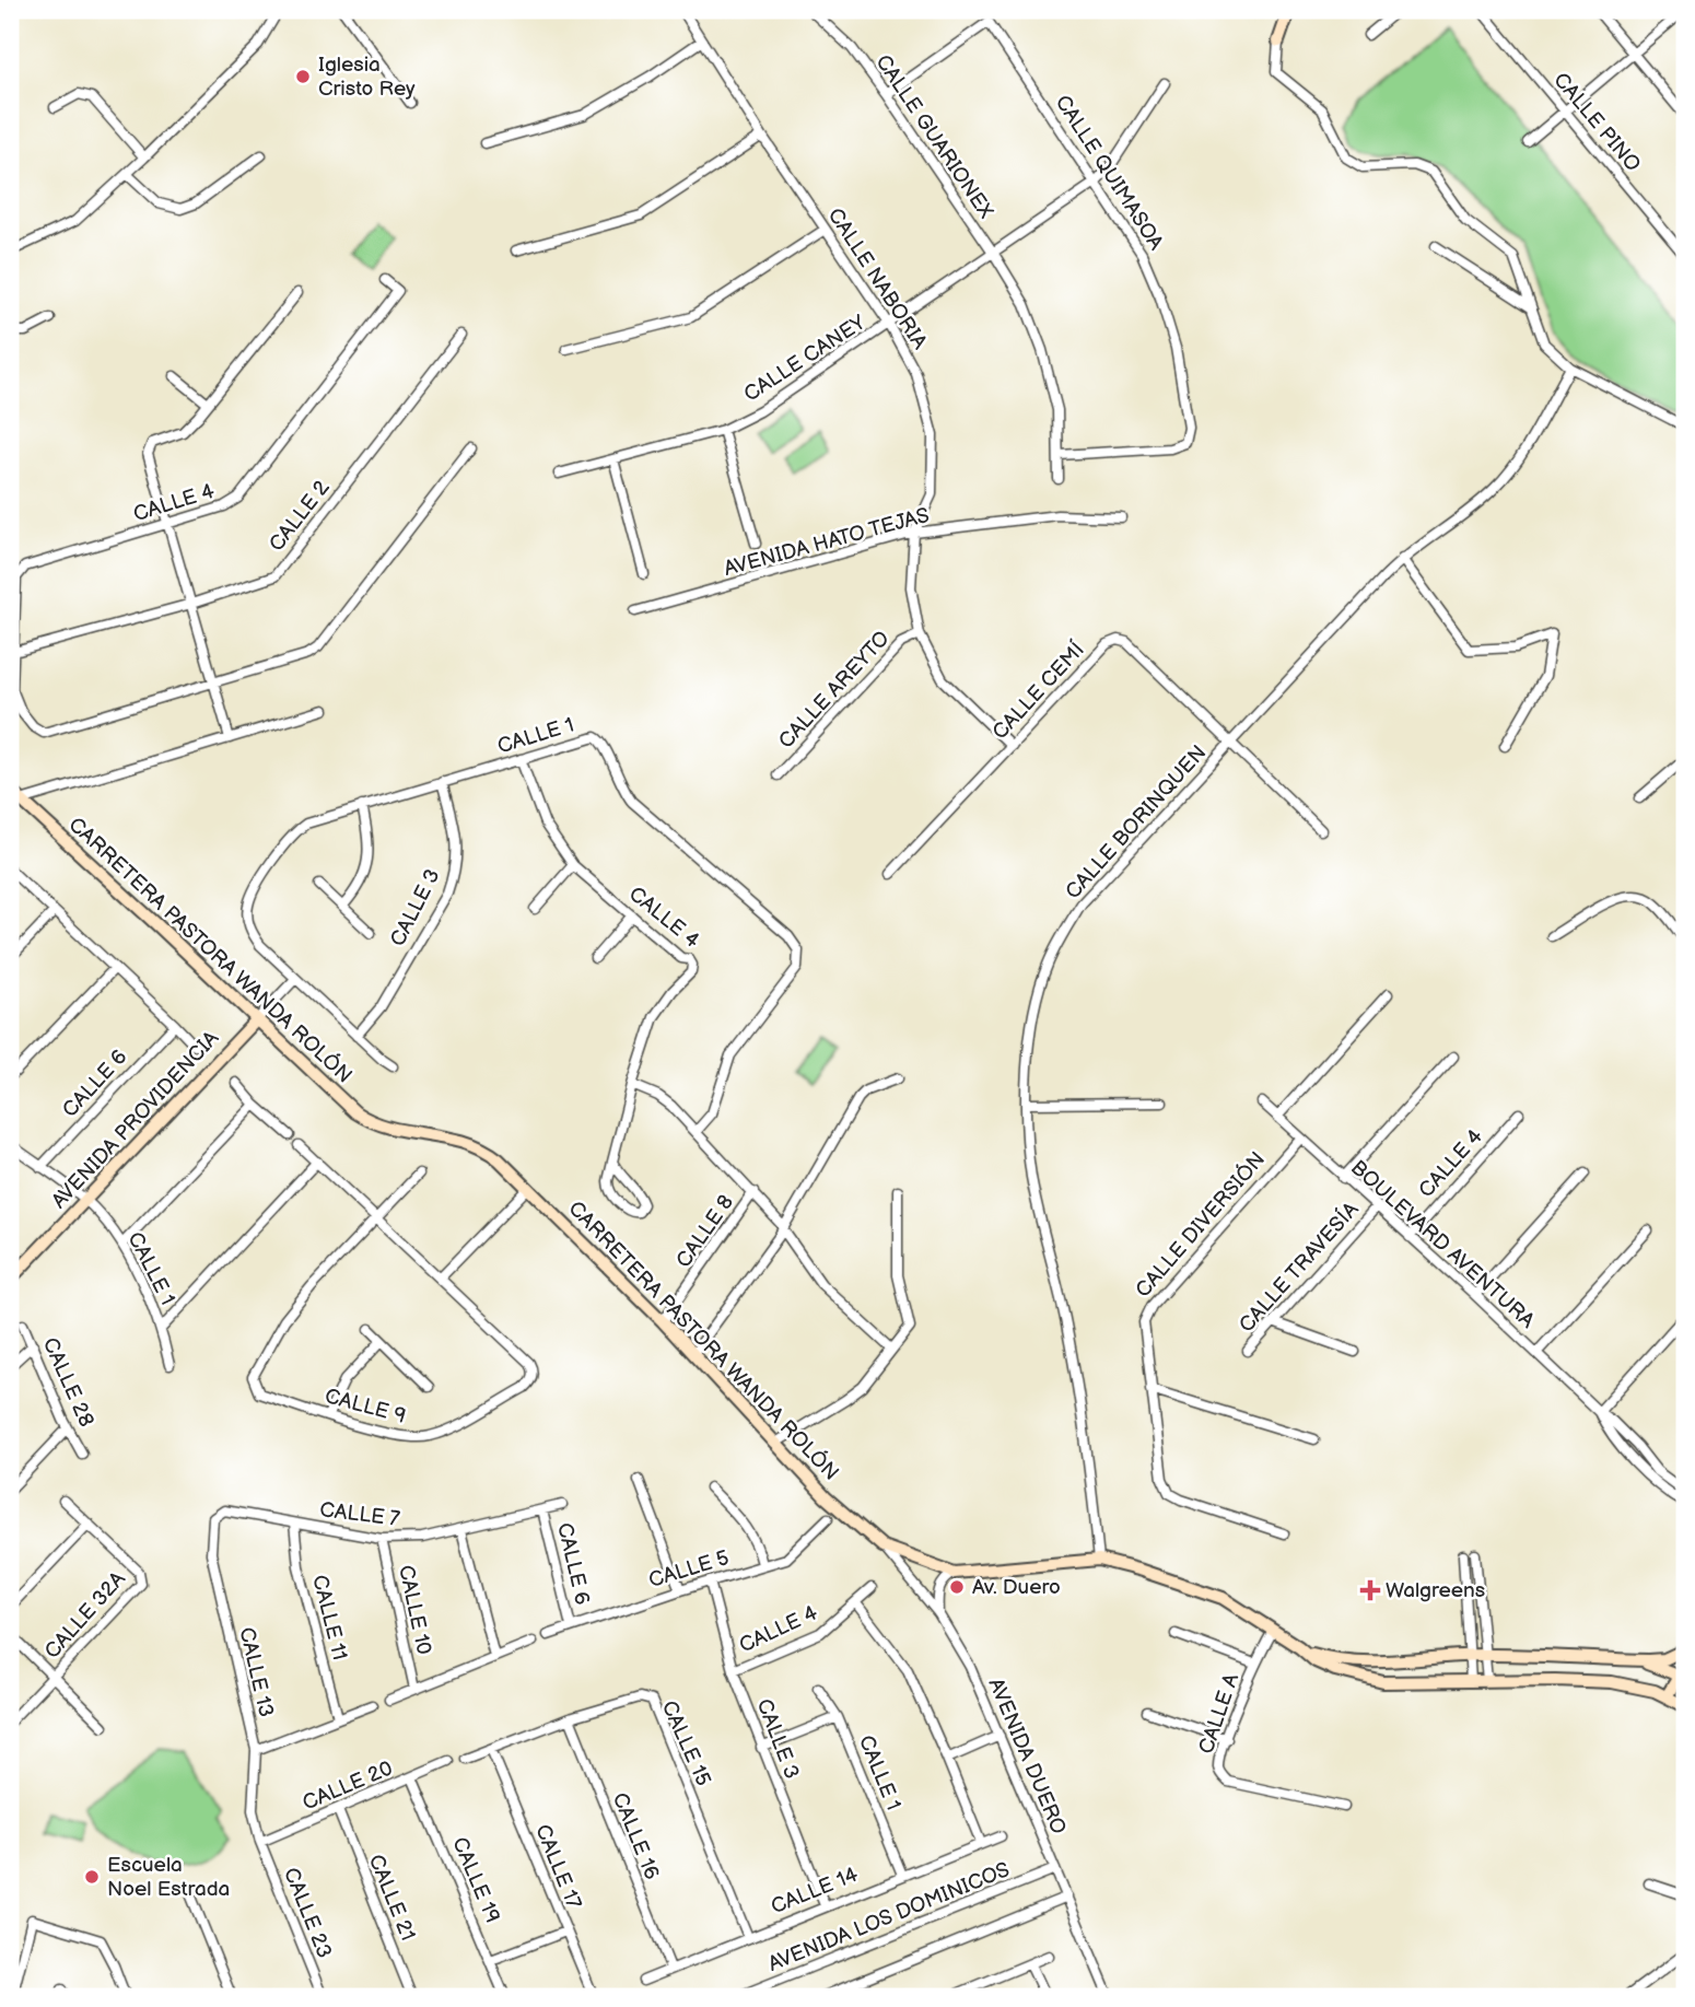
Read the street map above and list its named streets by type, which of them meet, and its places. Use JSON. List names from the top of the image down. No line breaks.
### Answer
{"streets":{"street":["CALLE PINO","CALLE GUARIONEX","CALLE QUIMASOA","CALLE NABORIA","CALLE CANEY","CALLE 4","CALLE 2","AVENIDA HATO TEJAS","CALLE AREYTO","CALLE CEMÍ","CALLE 1","CALLE BORINQUEN","CALLE 3","CARRETERA PASTORA WANDA ROLÓN","CALLE 6","AVENIDA PROVIDENCIA","CALLE DIVERSIÓN","CALLE 8","BOULEVARD AVENTURA","CALLE TRAVESÍA","CALLE 28","CALLE 9","CALLE 7","CALLE 5","CALLE 10","CALLE 32A","CALLE 11","CALLE 13","CALLE A","CALLE 15","AVENIDA DUERO","CALLE 20","CALLE 16","CALLE 17","CALLE 19","CALLE 14","CALLE 21","CALLE 23","AVENIDA LOS DOMINICOS"]},"crossings":[["CALLE GUARIONEX","CALLE QUIMASOA"],["CALLE GUARIONEX","CALLE CANEY"],["CALLE QUIMASOA","CALLE CANEY"],["CALLE NABORIA","CALLE CANEY"],["CALLE NABORIA","AVENIDA HATO TEJAS"],["CALLE NABORIA","CALLE AREYTO"],["CALLE NABORIA","CALLE CEMÍ"],["CALLE 4","CALLE 2"],["CALLE 4","CALLE 1"],["CALLE 4","CALLE 3"],["CALLE 4","BOULEVARD AVENTURA"],["CALLE CEMÍ","CALLE BORINQUEN"],["CALLE 1","CALLE 3"],["CALLE 1","CALLE 6"],["CALLE 1","AVENIDA PROVIDENCIA"],["CALLE 1","CALLE 8"],["CALLE 1","CALLE 14"],["CALLE BORINQUEN","CARRETERA PASTORA WANDA ROLÓN"],["CALLE 3","CALLE 5"],["CALLE 3","CALLE 14"],["CARRETERA PASTORA WANDA ROLÓN","AVENIDA PROVIDENCIA"],["CARRETERA PASTORA WANDA ROLÓN","CALLE 8"],["CARRETERA PASTORA WANDA ROLÓN","CALLE A"],["CARRETERA PASTORA WANDA ROLÓN","AVENIDA DUERO"],["CALLE 6","CALLE 7"],["CALLE 6","CALLE 5"],["CALLE DIVERSIÓN","BOULEVARD AVENTURA"],["BOULEVARD AVENTURA","CALLE TRAVESÍA"],["CALLE 7","CALLE 10"],["CALLE 7","CALLE 11"],["CALLE 7","CALLE 13"],["CALLE 13","CALLE 20"],["CALLE 13","CALLE 23"],["CALLE 15","CALLE 16"],["CALLE 15","CALLE 17"],["CALLE 15","CALLE 14"],["AVENIDA DUERO","AVENIDA LOS DOMINICOS"],["CALLE 20","CALLE 19"],["CALLE 20","CALLE 21"],["CALLE 20","CALLE 23"],["CALLE 16","CALLE 14"]],"places":{"other":["Iglesia Cristo Rey","Av. Duero","Escuela Noel Estrada"],"health":["Walgreens"]}}
